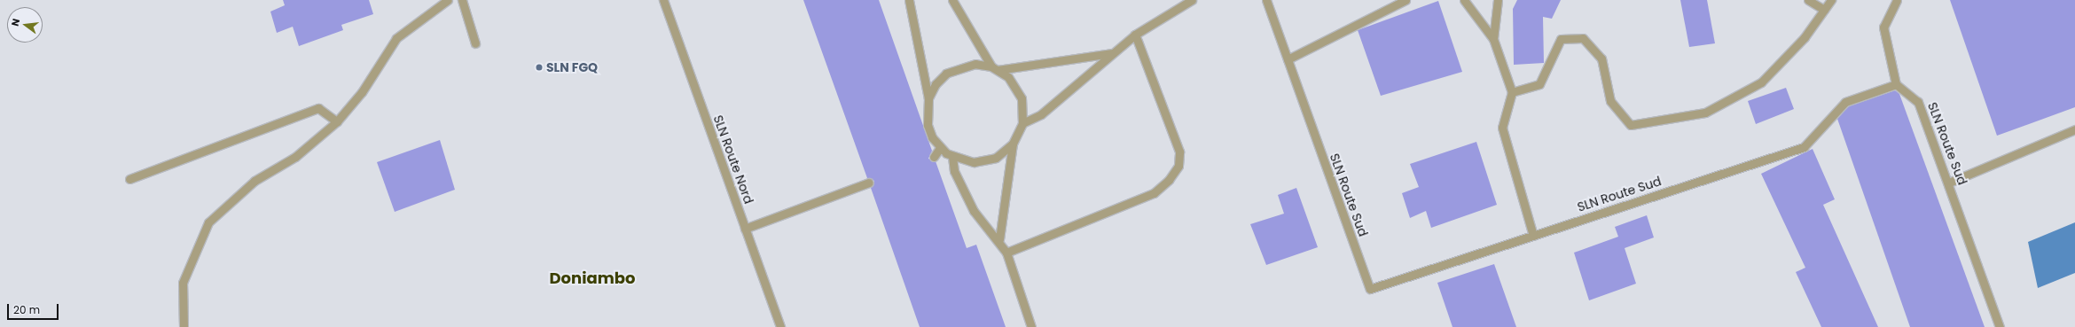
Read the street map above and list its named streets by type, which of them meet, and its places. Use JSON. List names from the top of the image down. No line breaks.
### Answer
{"streets":{"lane":["SLN Route Sud","SLN Route Nord"]},"districts":["Doniambo"],"places":["SLN FGQ"],"scale_bar":"20 m","north":"left"}
